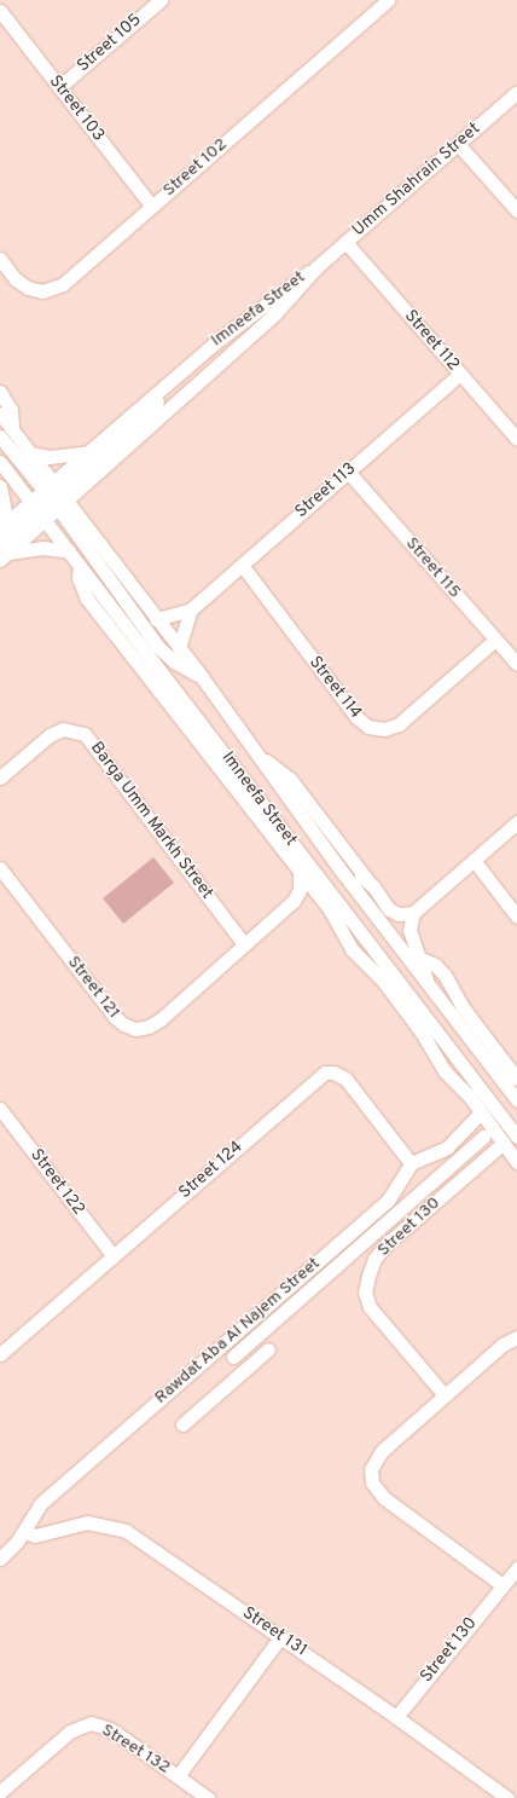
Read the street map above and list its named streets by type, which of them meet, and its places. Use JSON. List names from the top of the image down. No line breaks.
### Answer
{"streets":{"street":["Street 105","Street 103","Street 102","Umm Shahrain Street","Imneefa Street","Street 112","Street 113","Street 115","Street 114","Barga Umm Markh Street","Street 121","Street 124","Street 122","Street 130","Rawdat Aba Al Najem Street","Street 131","Street 132"]},"crossings":[["Street 105","Street 103"],["Street 103","Street 102"],["Umm Shahrain Street","Imneefa Street"],["Umm Shahrain Street","Street 112"],["Imneefa Street","Street 113"],["Street 112","Street 113"],["Street 113","Street 115"],["Street 113","Street 114"],["Street 115","Street 114"],["Barga Umm Markh Street","Street 121"],["Street 124","Street 122"],["Street 124","Rawdat Aba Al Najem Street"],["Street 130","Street 131"],["Rawdat Aba Al Najem Street","Street 131"],["Street 131","Street 132"]]}
